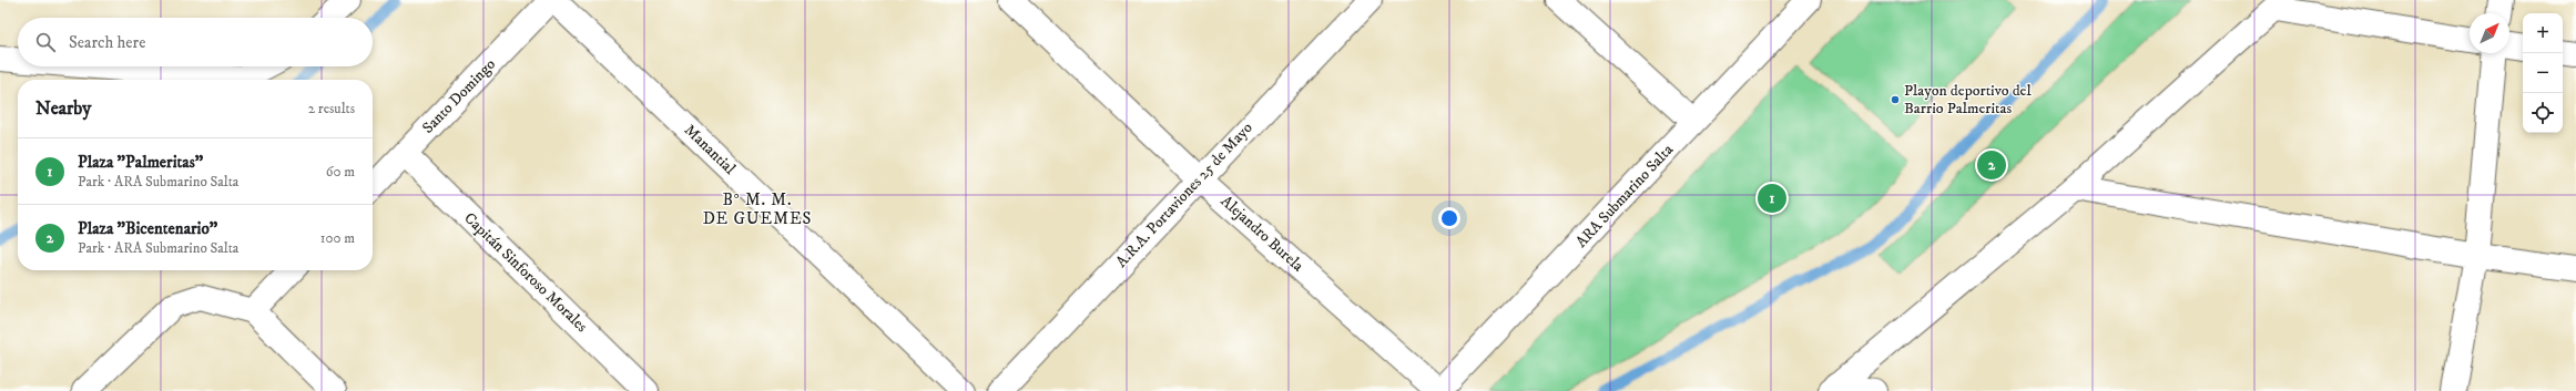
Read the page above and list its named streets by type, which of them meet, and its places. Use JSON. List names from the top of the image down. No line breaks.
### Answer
{"streets":{"street":["Santo Domingo","Manantial","A.R.A. Portaviones 25 de Mayo","ARA Submarino Salta","Alejandro Burela","Capitán Sinforoso Morales"]},"crossings":[["Santo Domingo","Manantial"],["Santo Domingo","Capitán Sinforoso Morales"],["A.R.A. Portaviones 25 de Mayo","Alejandro Burela"],["ARA Submarino Salta","Alejandro Burela"]],"districts":["B° M. M. DE GUEMES"],"places":["Playon deportivo del Barrio Palmeritas"],"north":"top right","page":{"map_buttons":["+","−"],"search":"Search here","heading":["Nearby","2 results"],"list":[{"mark":"1","name":"Plaza \"Palmeritas\"","note":"Park · ARA Submarino Salta","value":"60 m"},{"mark":"2","name":"Plaza \"Bicentenario\"","note":"Park · ARA Submarino Salta","value":"100 m"}],"pins":["2","1"]}}
